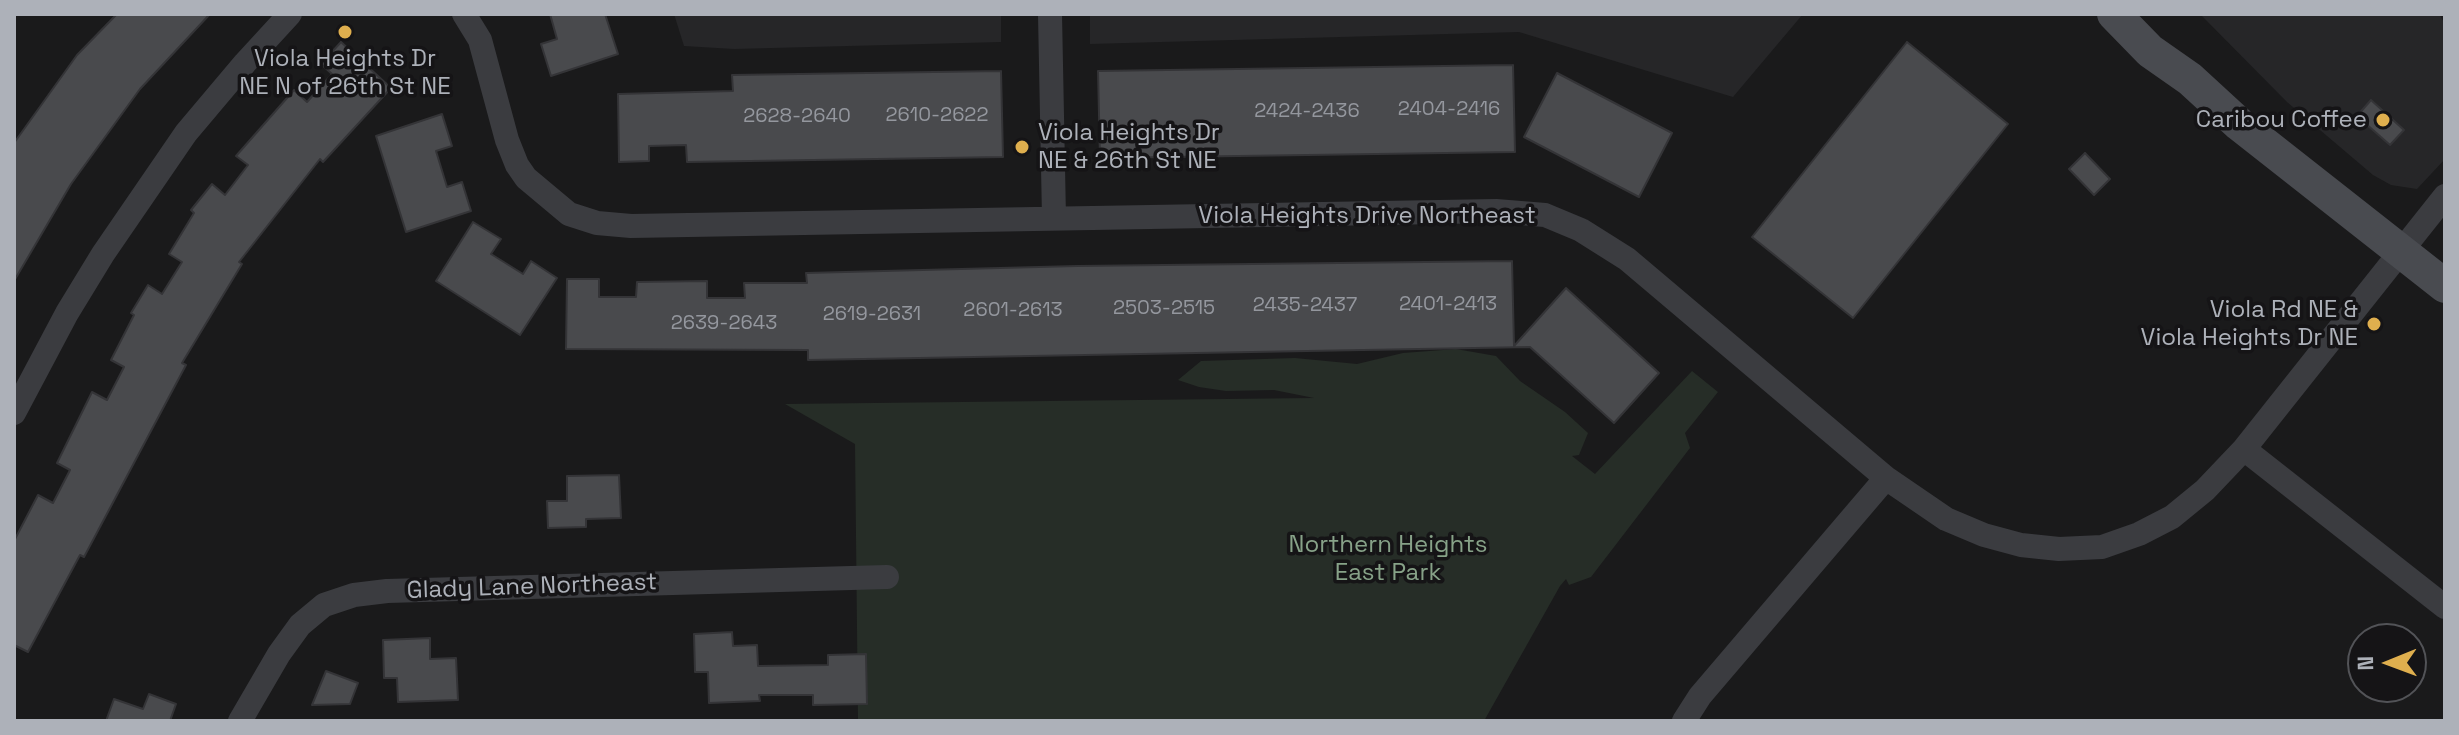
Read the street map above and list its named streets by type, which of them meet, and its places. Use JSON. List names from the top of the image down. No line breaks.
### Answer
{"streets":{"street":["Viola Heights Drive Northeast","Glady Lane Northeast"]},"parks":["Northern Heights East Park"],"places":["Viola Heights Dr NE N of 26th St NE","Caribou Coffee","Viola Heights Dr NE & 26th St NE","Viola Rd NE & Viola Heights Dr NE"],"house_numbers":["2404-2416","2424-2436","2610-2622","2628-2640","2401-2413","2435-2437","2503-2515","2601-2613","2619-2631","2639-2643"],"north":"left"}
